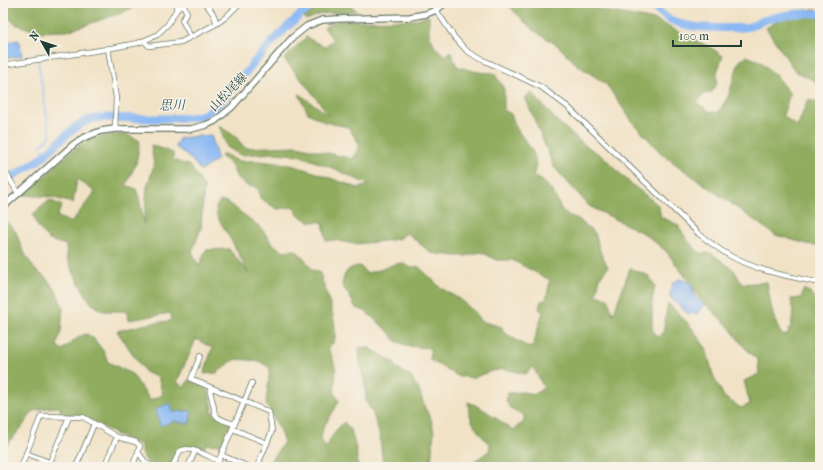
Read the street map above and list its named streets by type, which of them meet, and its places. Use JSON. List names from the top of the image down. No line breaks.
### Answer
{"streets":{"main road":["山松尾線"]},"water":["思川"],"scale_bar":"100 m","north":"top left"}
